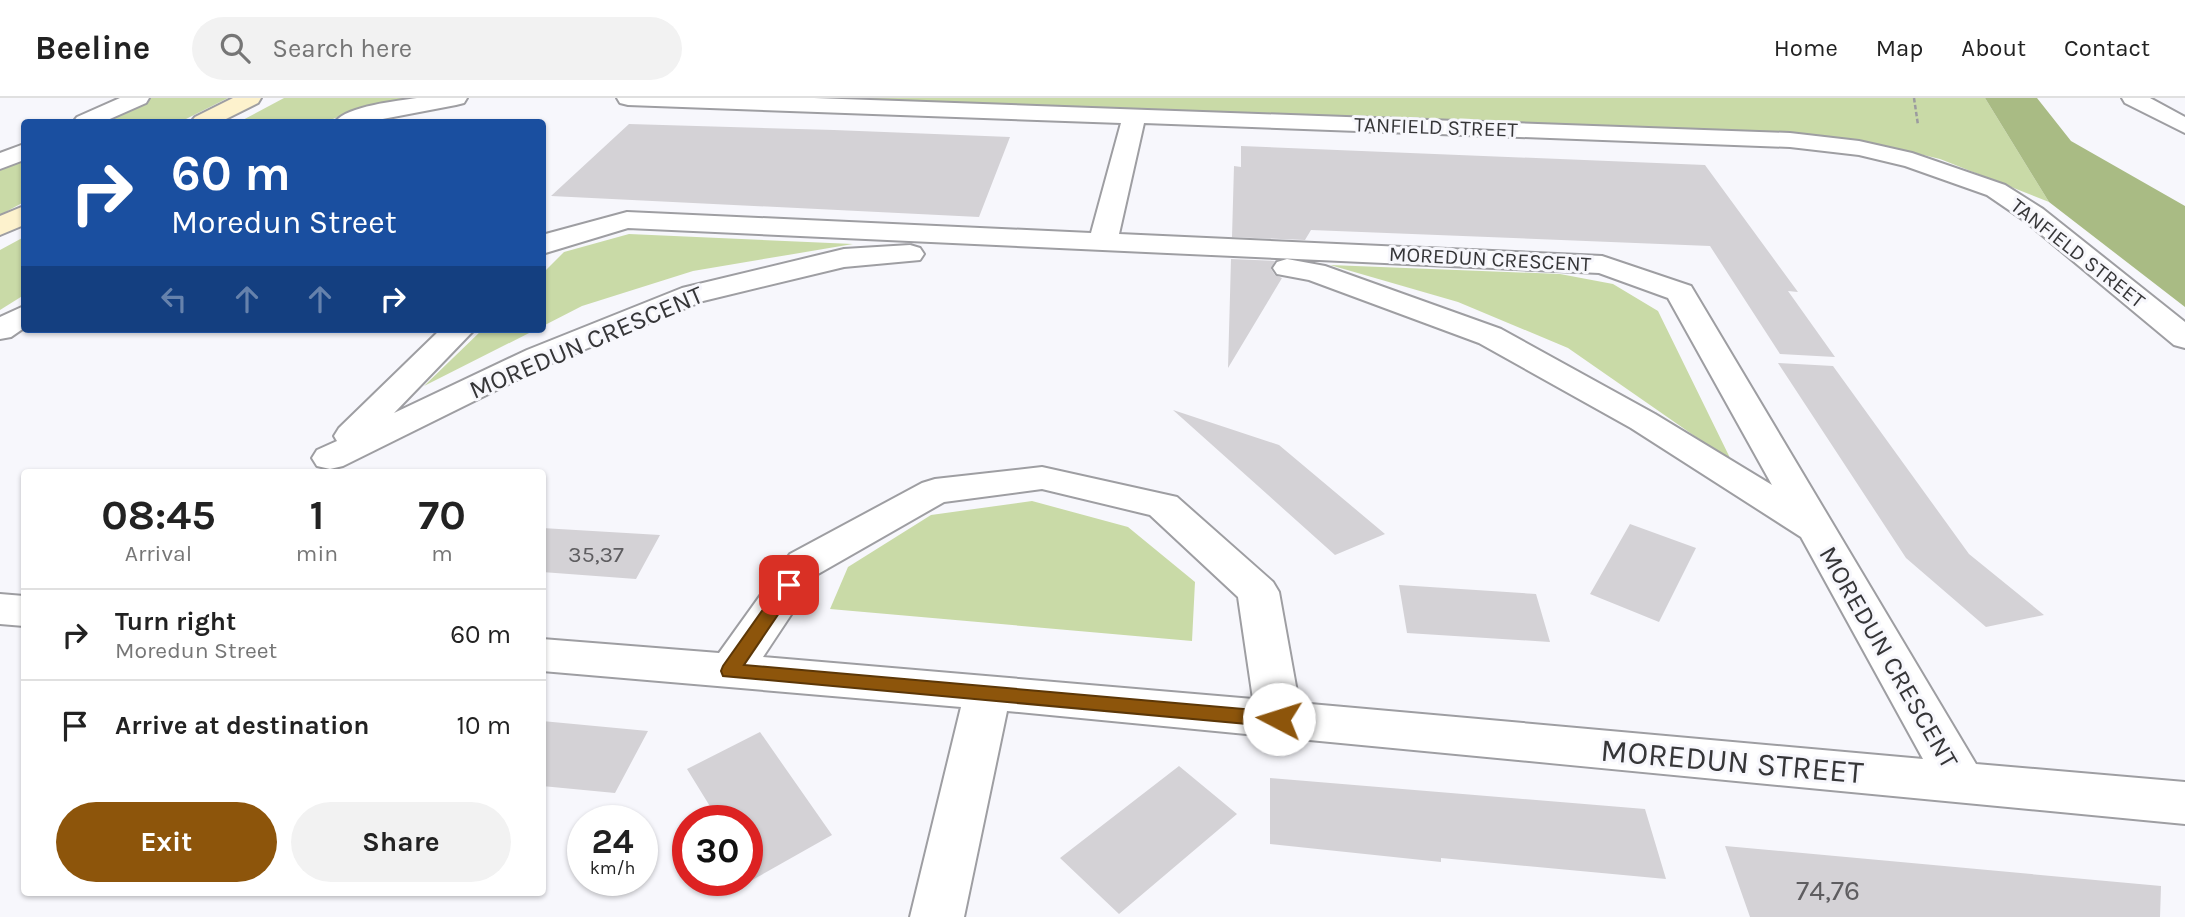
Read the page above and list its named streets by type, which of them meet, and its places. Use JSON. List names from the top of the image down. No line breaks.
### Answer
{"streets":{"street":["TANFIELD STREET","MOREDUN CRESCENT","MOREDUN STREET"]},"crossings":[["MOREDUN CRESCENT","MOREDUN STREET"]],"house_numbers":["35,37","74,76"],"page":{"header":"Beeline","search":"Search here","nav":["Home","Map","About","Contact"],"turn":["60 m","Moredun Street"],"eta":["08:45","Arrival","1","min","70","m"],"list":[{"name":"Turn right","note":"Moredun Street","value":"60 m"},{"name":"Arrive at destination","value":"10 m"}],"buttons":["Exit","Share"],"speed":"24 km/h","limit":"30"}}
